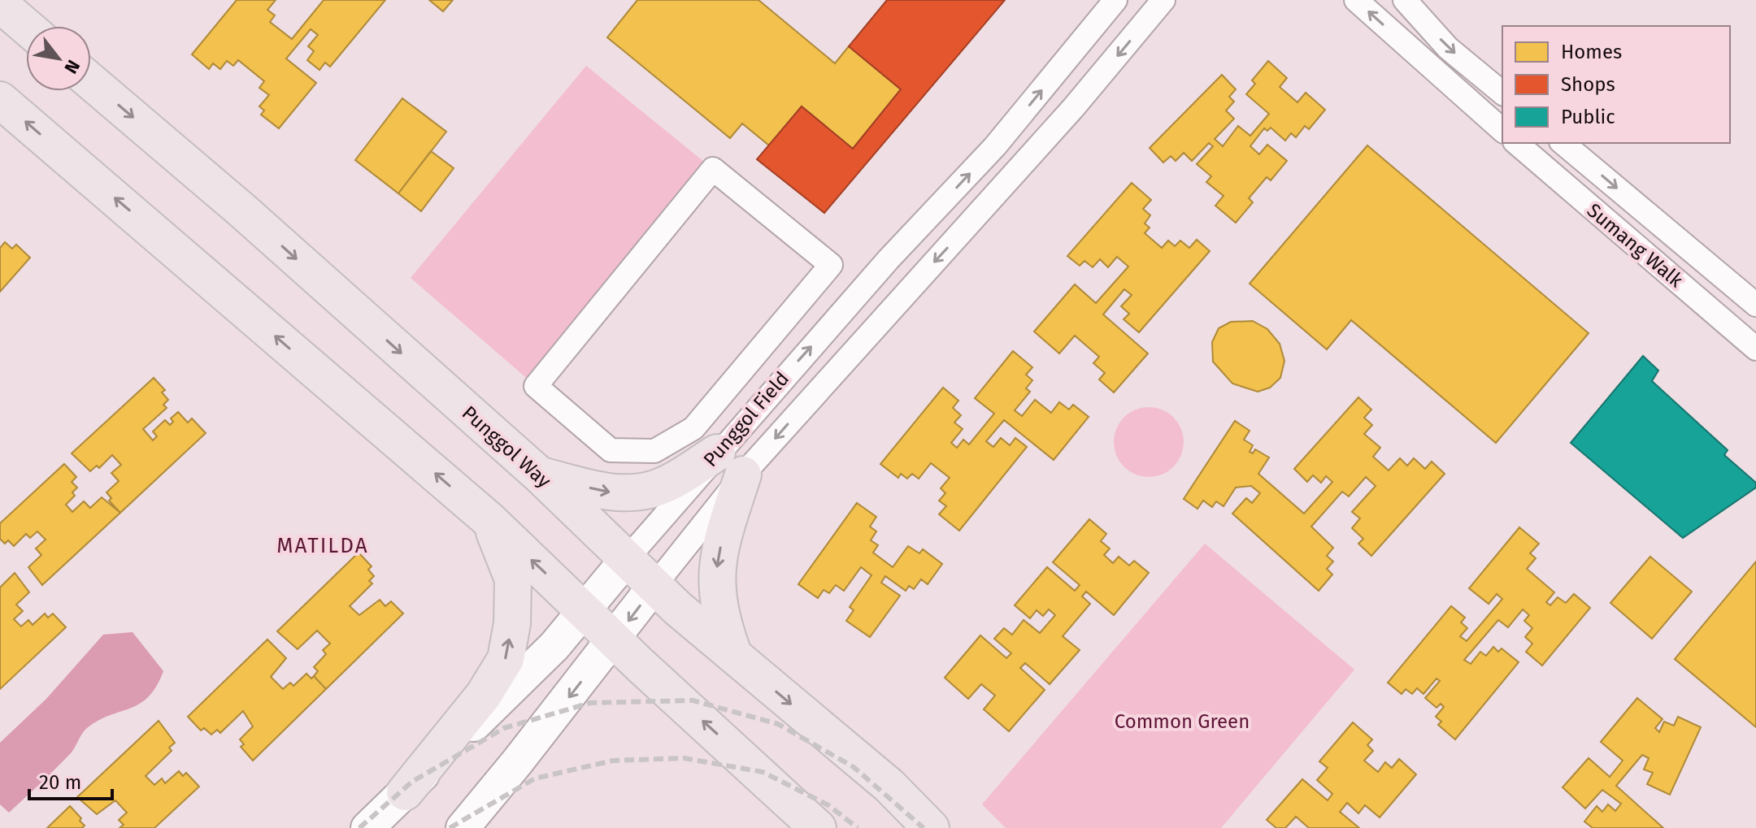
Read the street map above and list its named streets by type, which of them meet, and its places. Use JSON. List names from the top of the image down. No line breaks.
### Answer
{"streets":{"main road":["Punggol Way"],"street":["Sumang Walk","Punggol Field"]},"crossings":[["Punggol Field","Punggol Way"]],"districts":["MATILDA"],"parks":["Common Green"],"legend":["Homes","Shops","Public"],"scale_bar":"20 m","north":"bottom right"}
